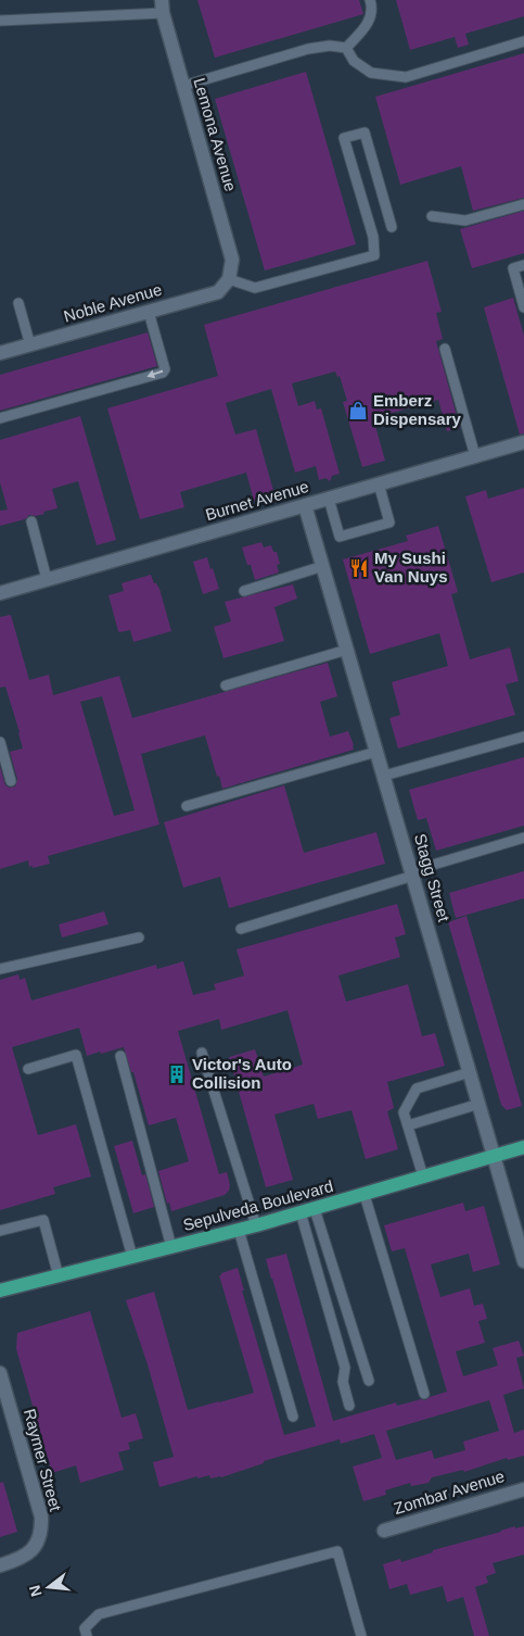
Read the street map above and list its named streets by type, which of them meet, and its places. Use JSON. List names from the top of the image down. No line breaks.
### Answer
{"streets":{"main road":["Sepulveda Boulevard"],"street":["Lemona Avenue","Noble Avenue","Burnet Avenue","Stagg Street","Raymer Street","Zombar Avenue"]},"crossings":[["Lemona Avenue","Noble Avenue"],["Burnet Avenue","Stagg Street"],["Stagg Street","Sepulveda Boulevard"]],"places":{"shop":["Emberz Dispensary"],"restaurant":["My Sushi Van Nuys"],"building":["Victor's Auto Collision"]},"north":"left"}
